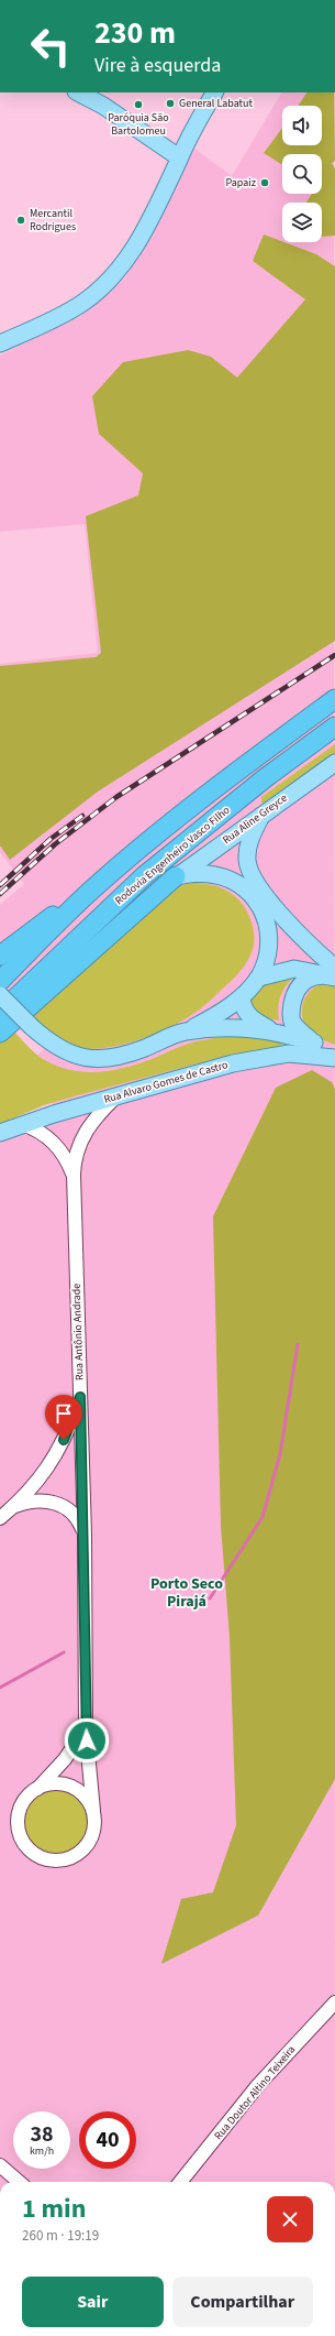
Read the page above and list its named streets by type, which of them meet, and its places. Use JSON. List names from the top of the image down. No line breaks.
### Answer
{"streets":{"highway":["Rodovia Engenheiro Vasco Filho"],"main road":["Rua Aline Greyce","Rua Alvaro Gomes de Castro"],"street":["Rua Antônio Andrade","Rua Doutor Altino Teixeira"]},"crossings":[["Rua Alvaro Gomes de Castro","Rua Antônio Andrade"]],"districts":["Porto Seco Pirajá"],"places":["General Labatut","Paróquia São Bartolomeu","Papaiz","Mercantil Rodrigues"],"page":{"turn":["230 m","Vire à esquerda"],"speed":"38 km/h","limit":"40","heading":["1 min","260 m · 19:19"],"buttons":["Sair","Compartilhar"]}}
